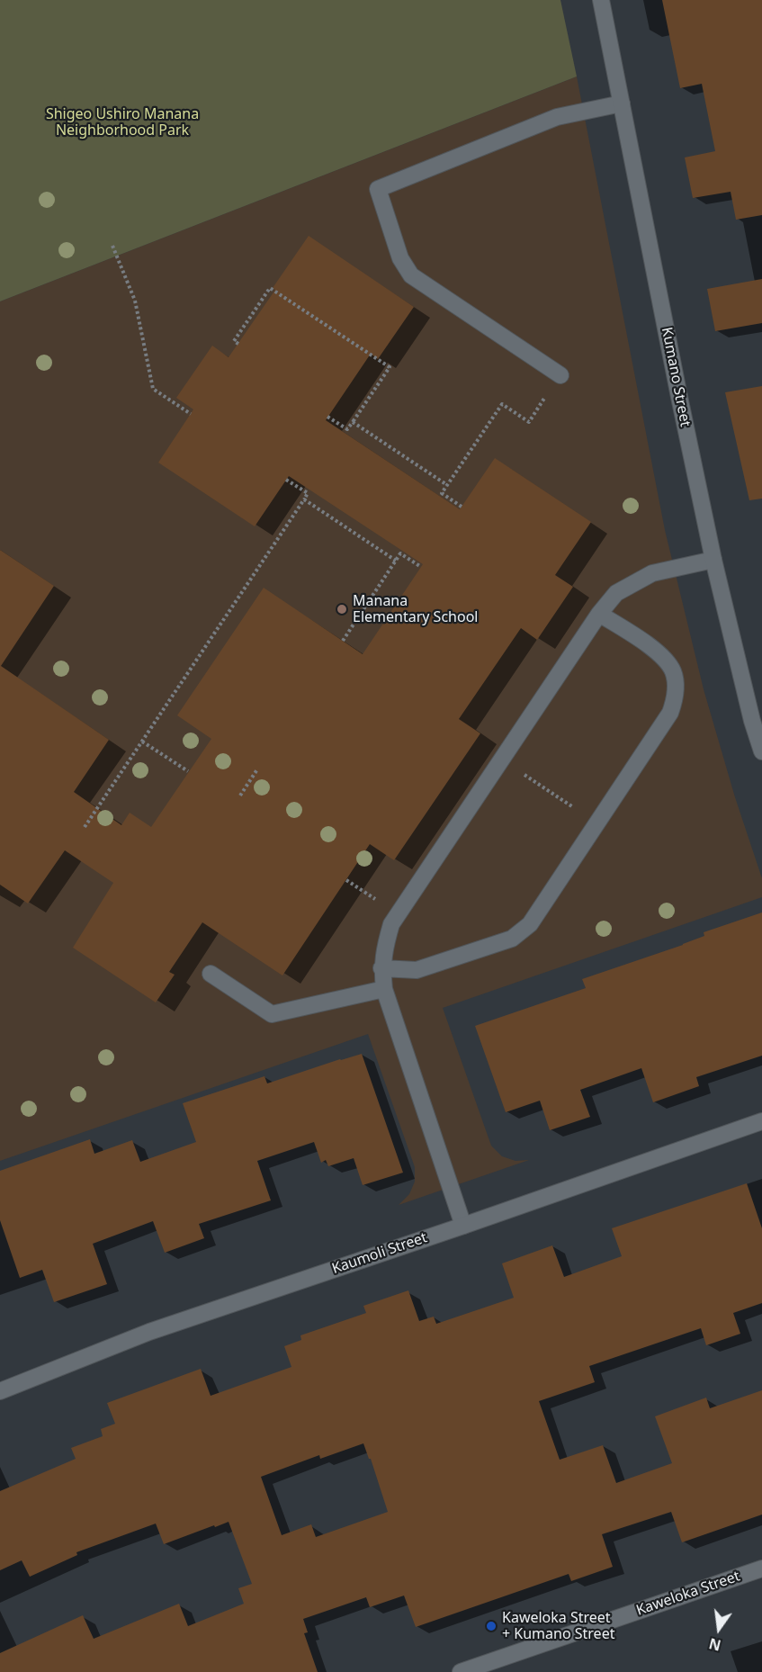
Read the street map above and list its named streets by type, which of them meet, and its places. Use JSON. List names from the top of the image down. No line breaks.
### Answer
{"streets":{"street":["Kumano Street","Kaumoli Street","Kaweloka Street"]},"parks":["Shigeo Ushiro Manana Neighborhood Park"],"places":["Manana Elementary School","Kaweloka Street + Kumano Street"],"north":"bottom"}
